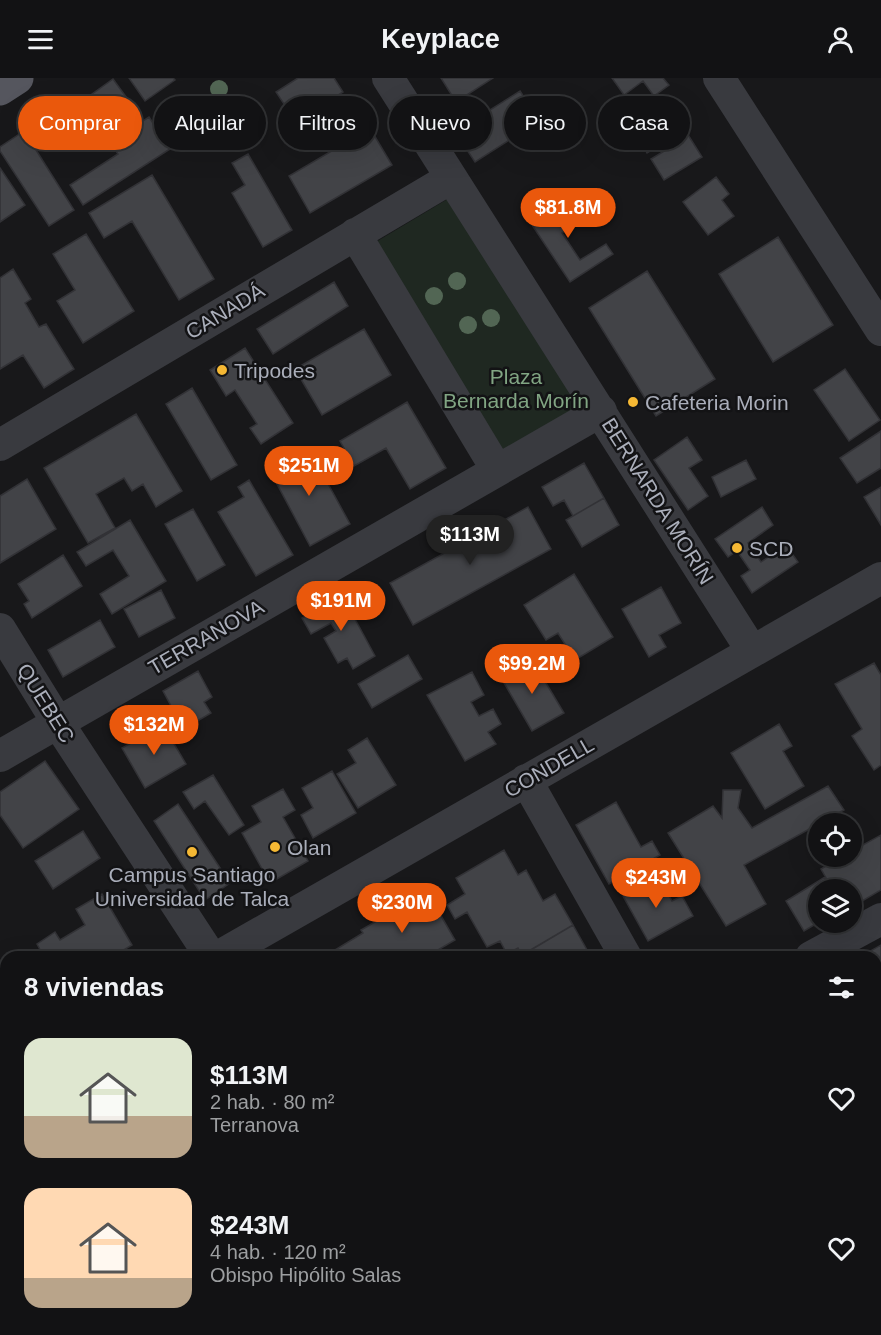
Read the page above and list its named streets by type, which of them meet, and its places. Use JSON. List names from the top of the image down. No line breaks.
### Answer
{"streets":{"street":["CANADÁ","BERNARDA MORÍN","TERRANOVA","QUEBEC","CONDELL"]},"crossings":[["CANADÁ","BERNARDA MORÍN"],["BERNARDA MORÍN","TERRANOVA"],["BERNARDA MORÍN","CONDELL"],["TERRANOVA","QUEBEC"]],"parks":["Plaza Bernarda Morín"],"places":["Tripodes","Cafeteria Morin","SCD","Olan","Campus Santiago Universidad de Talca"],"page":{"header":"Keyplace","chip":["Comprar","Alquilar","Filtros","Nuevo","Piso","Casa"],"price":["$81.8M","$251M","$113M","$191M","$99.2M","$132M","$243M","$230M"],"heading":"8 viviendas","list":[{"name":"$113M","note":"2 hab. · 80 m² · Terranova"},{"name":"$243M","note":"4 hab. · 120 m² · Obispo Hipólito Salas"}]}}
